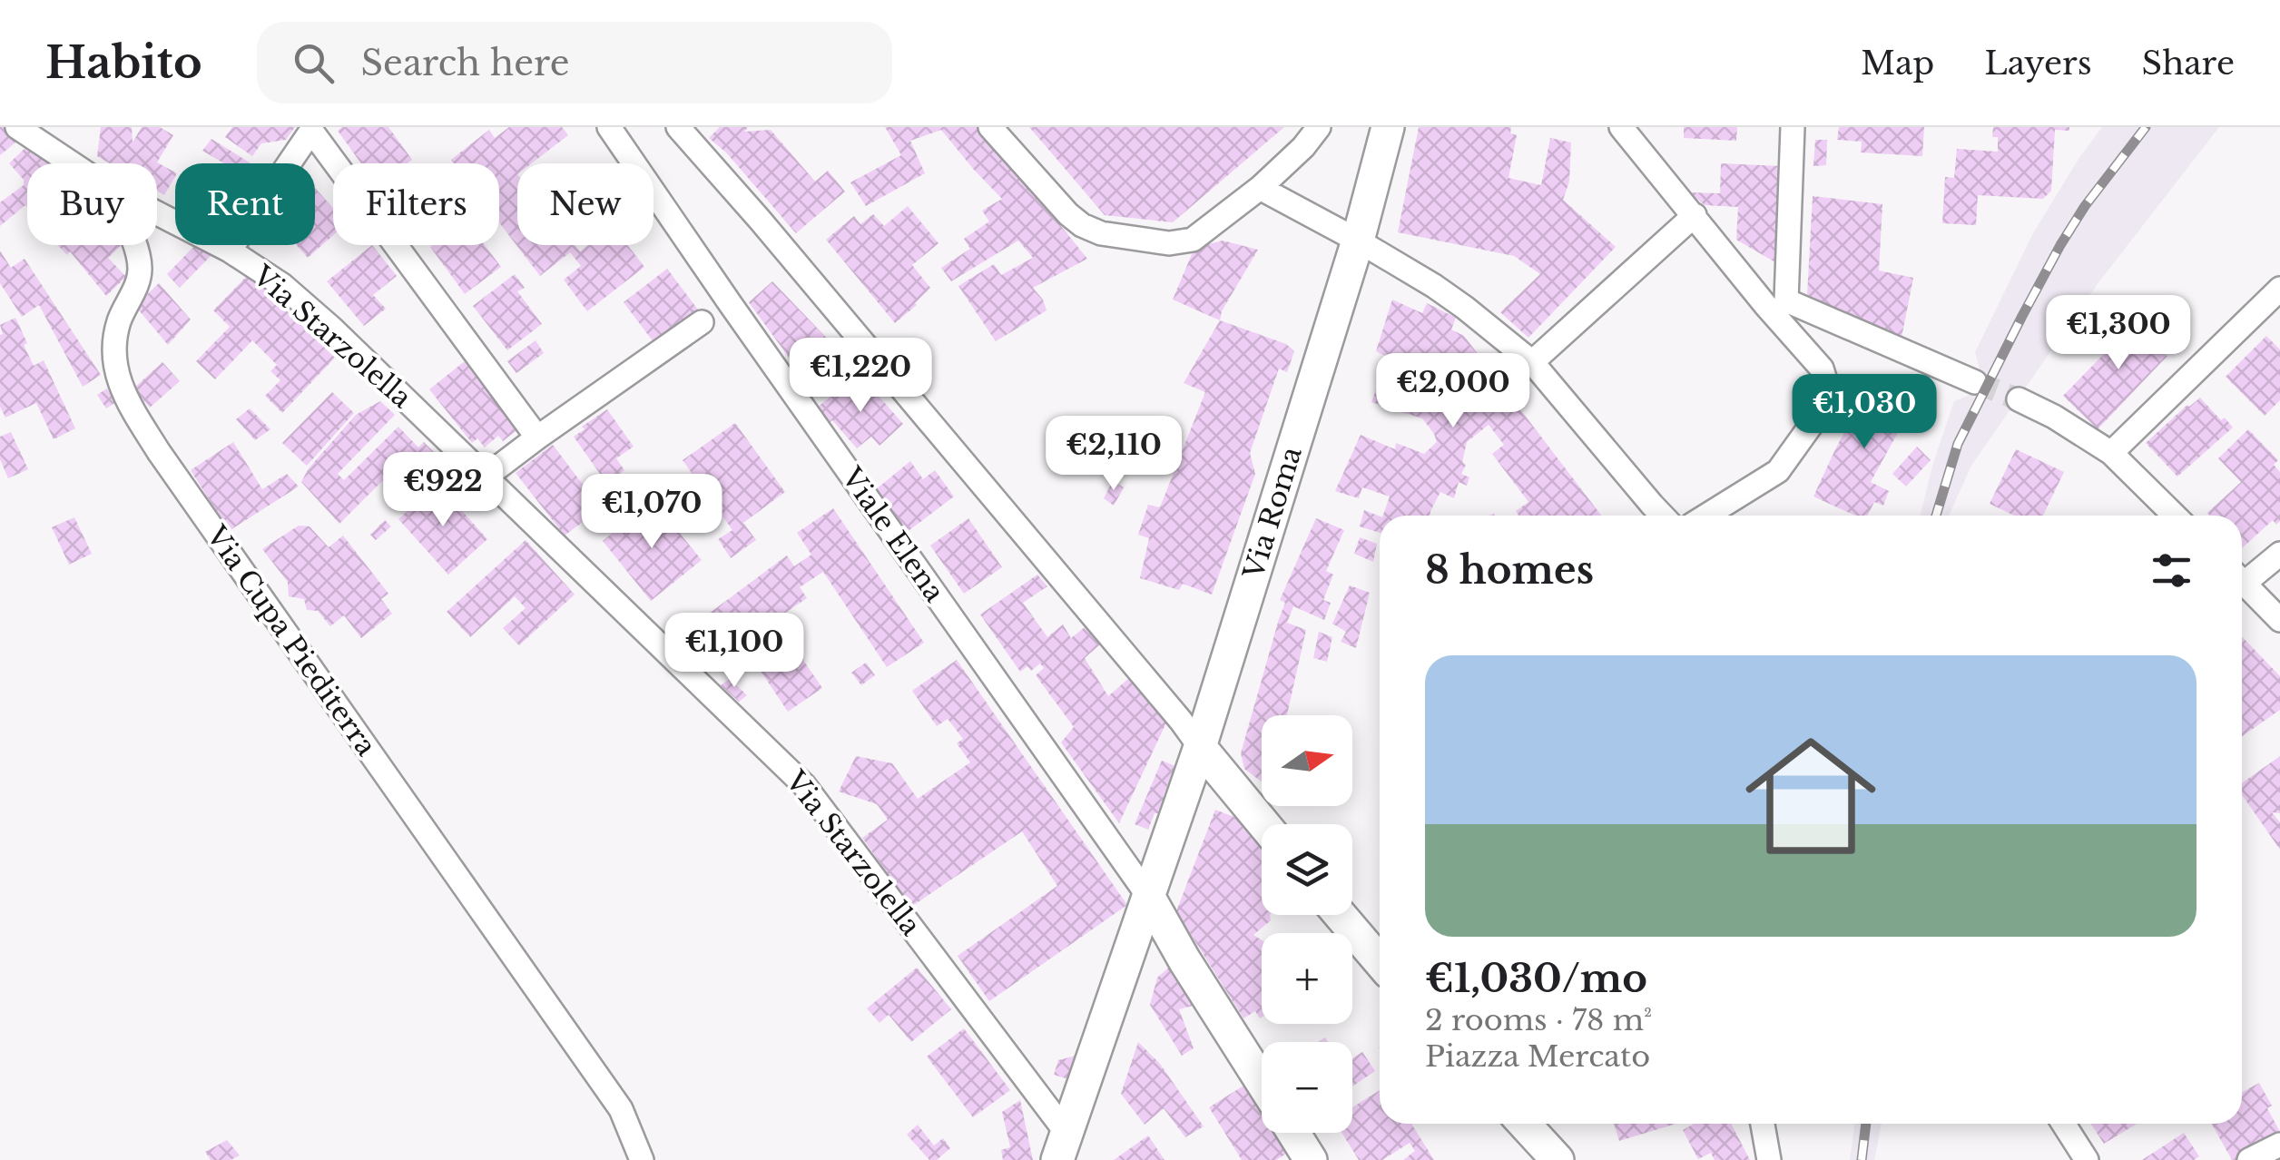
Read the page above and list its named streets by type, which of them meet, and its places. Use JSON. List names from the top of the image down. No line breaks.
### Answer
{"streets":{"main road":["Via Roma"],"street":["Via Starzolella","Viale Elena","Via Cupa Piediterra"]},"crossings":[["Via Starzolella","Via Roma"],["Via Roma","Viale Elena"]],"north":"right","page":{"header":"Habito","search":"Search here","nav":["Map","Layers","Share"],"chip":["Buy","Rent","Filters","New"],"price":["€1,300","€1,220","€2,000","€1,030","€2,110","€922","€1,070","€1,100"],"heading":"8 homes","list":[{"name":"€1,030/mo","note":"2 rooms · 78 m² · Piazza Mercato"}],"map_buttons":["+","−"]}}
